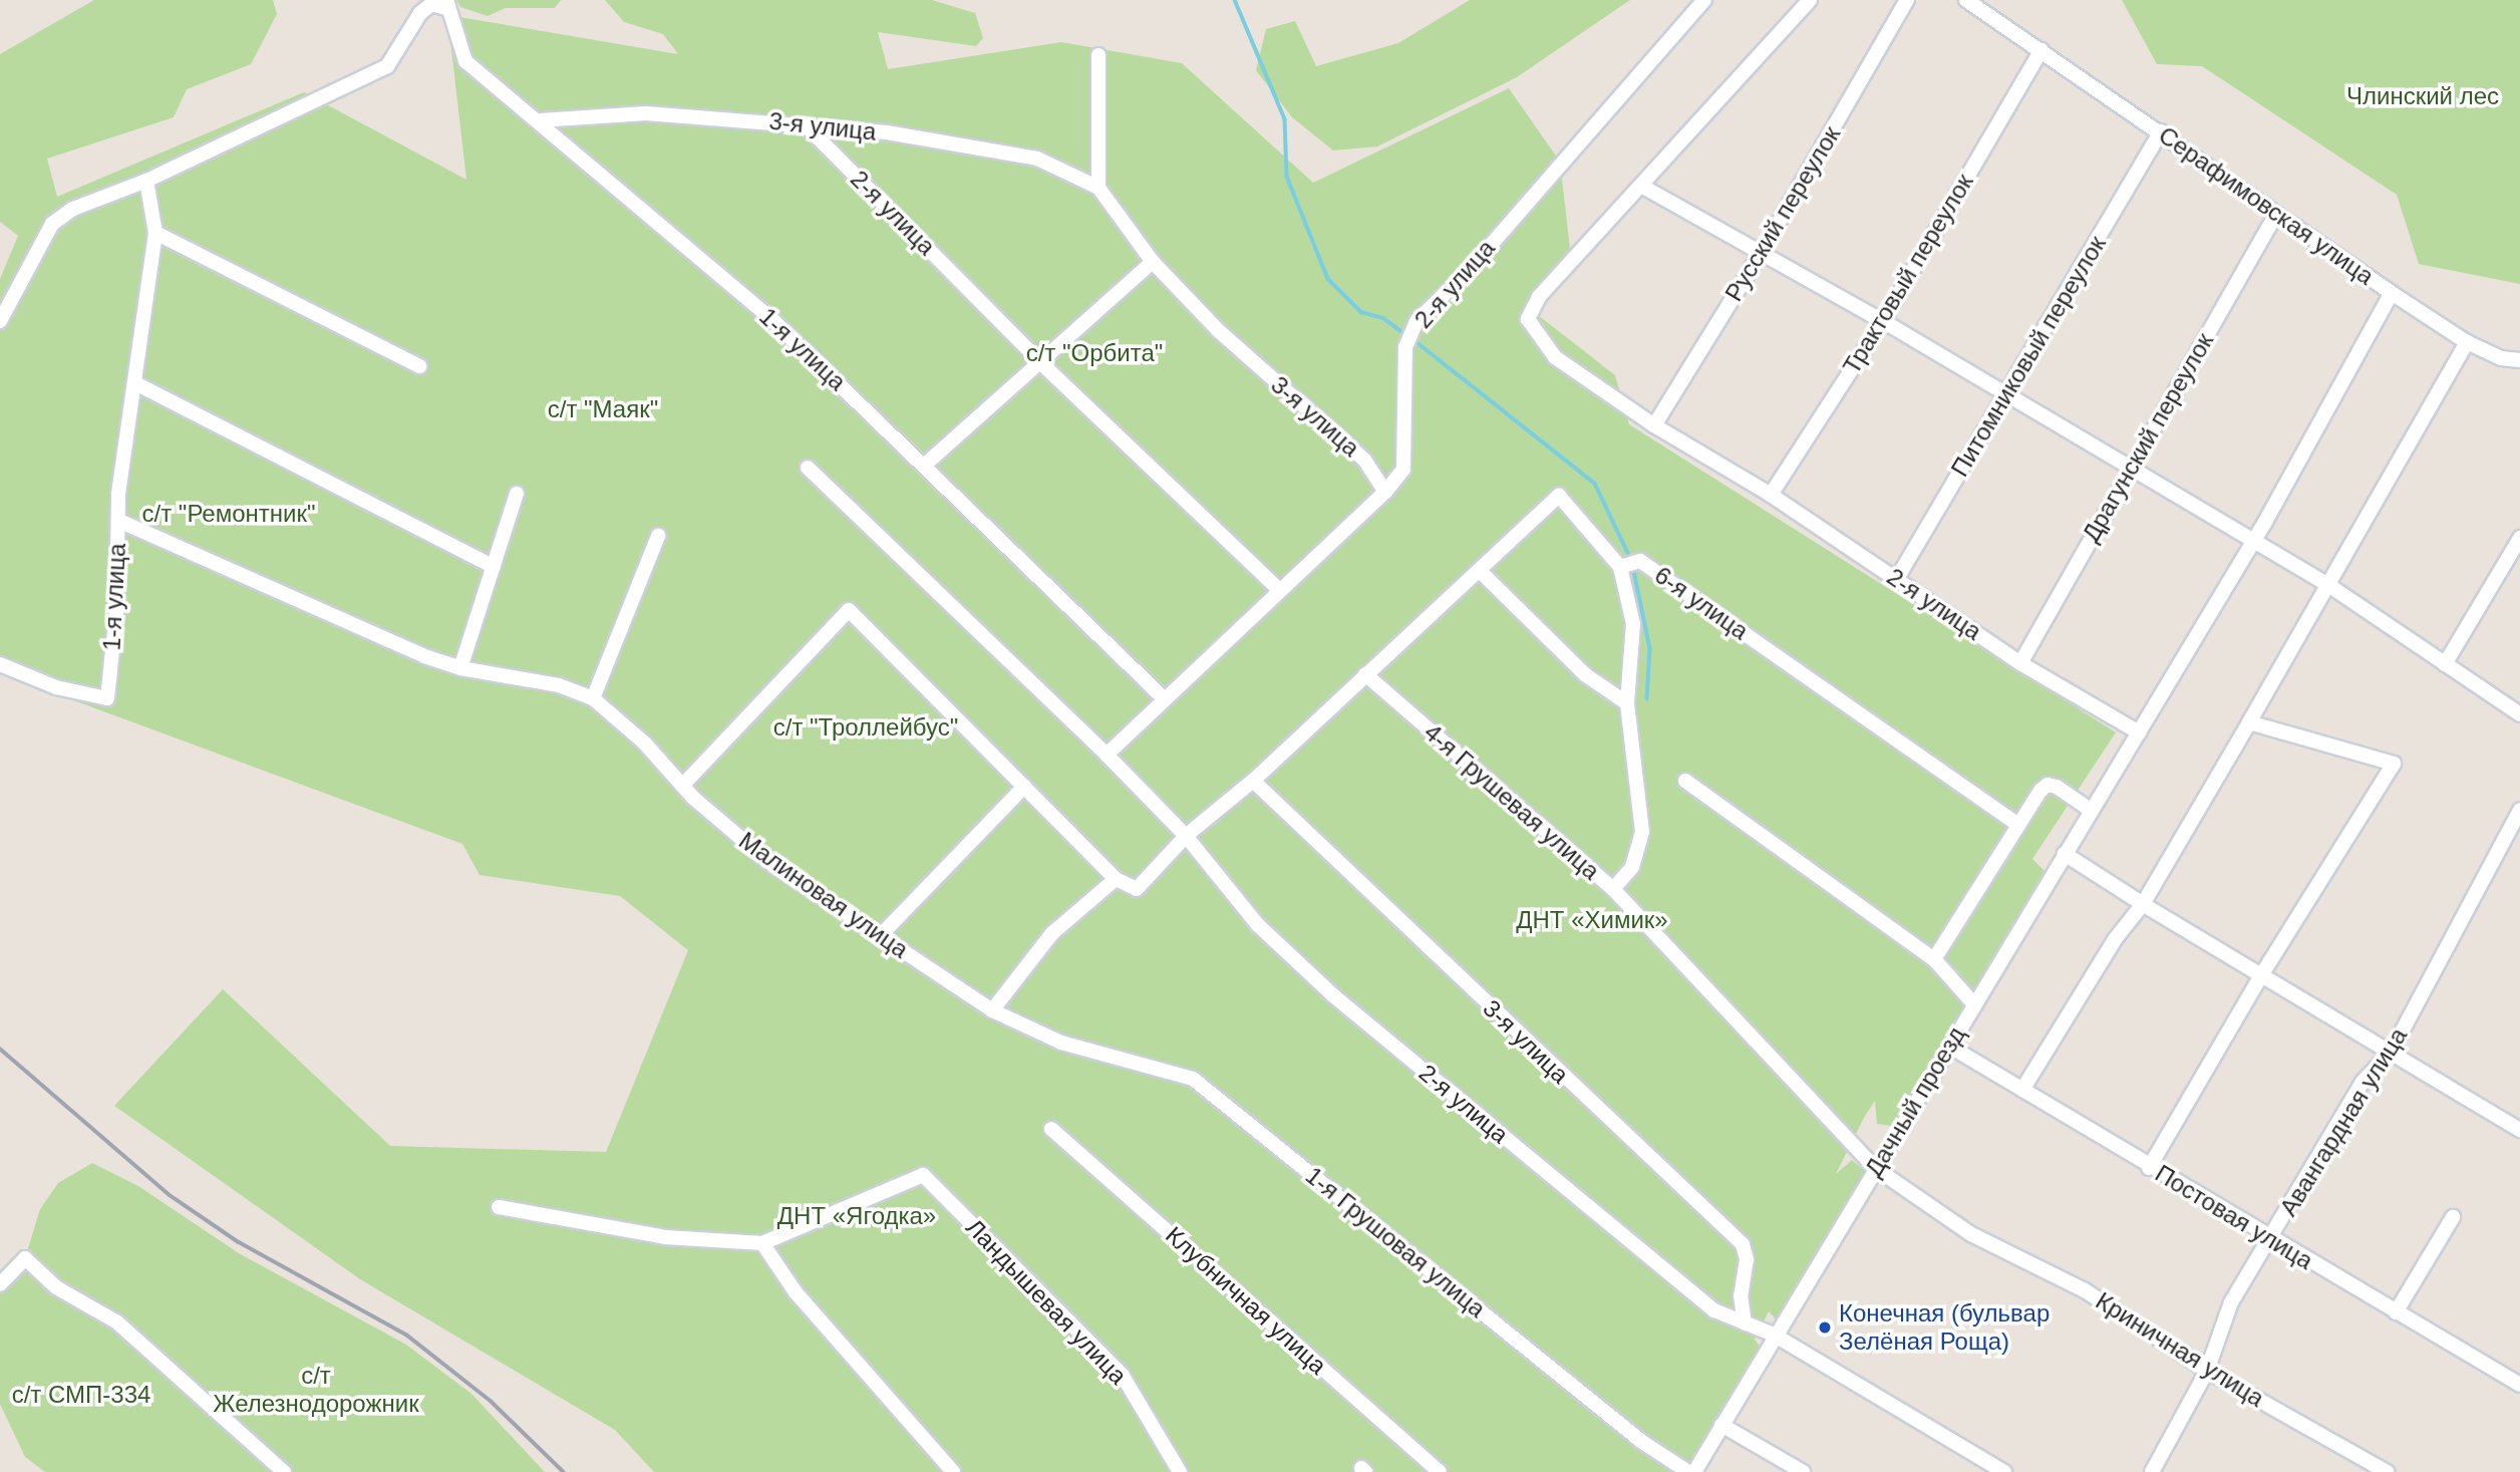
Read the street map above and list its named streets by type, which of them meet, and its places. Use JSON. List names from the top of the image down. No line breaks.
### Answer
{"streets":{"street":["3-я улица","Серафимовская улица","2-я улица","Русский переулок","Трактовый переулок","1-я улица","Питомниковый переулок","Драгунский переулок","6-я улица","4-я Грушевая улица","Малиновая улица","Дачный проезд","Авангардная улица","Постовая улица","1-я Грушовая улица","Клубничная улица","Ландышевая улица","Криничная улица"]},"crossings":[["3-я улица","2-я улица"],["3-я улица","1-я улица"],["Серафимовская улица","2-я улица"],["Серафимовская улица","Трактовый переулок"],["Серафимовская улица","Питомниковый переулок"],["Серафимовская улица","Драгунский переулок"],["Серафимовская улица","Дачный проезд"],["2-я улица","Русский переулок"],["2-я улица","Трактовый переулок"],["2-я улица","1-я улица"],["2-я улица","Питомниковый переулок"],["2-я улица","Драгунский переулок"],["2-я улица","Дачный проезд"],["1-я улица","Малиновая улица"],["6-я улица","4-я Грушевая улица"],["4-я Грушевая улица","Дачный проезд"],["4-я Грушевая улица","Криничная улица"],["Малиновая улица","1-я Грушовая улица"],["Дачный проезд","Постовая улица"],["Авангардная улица","Постовая улица"],["Авангардная улица","Криничная улица"]],"parks":["Члинский лес","с/т \"Орбита\"","с/т \"Маяк\"","с/т \"Ремонтник\"","с/т \"Троллейбус\"","ДНТ «Химик»","ДНТ «Ягодка»","с/т Железнодорожник","с/т СМП-334"],"places":["Конечная (бульвар Зелёная Роща)"]}
